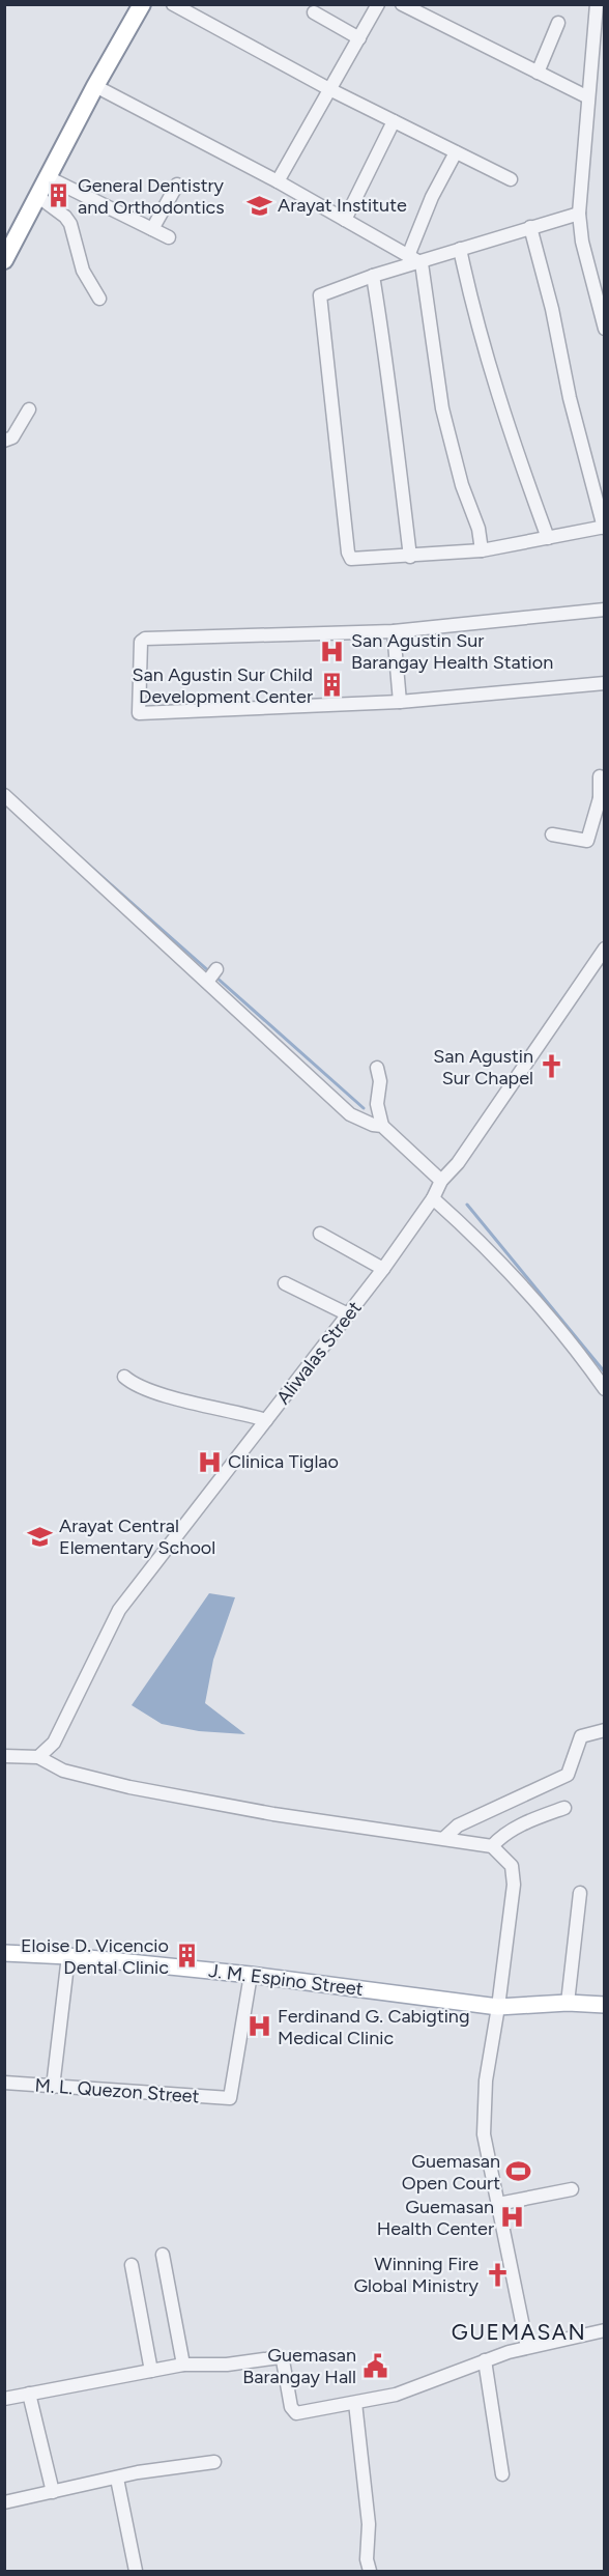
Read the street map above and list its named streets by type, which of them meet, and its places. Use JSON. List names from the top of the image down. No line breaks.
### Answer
{"streets":{"main road":["J. M. Espino Street"],"street":["Aliwalas Street","M. L. Quezon Street"]},"crossings":[["J. M. Espino Street","M. L. Quezon Street"]],"districts":["GUEMASAN"],"places":{"building":["General Dentistry and Orthodontics","San Agustin Sur Child Development Center","Eloise D. Vicencio Dental Clinic"],"school or university":["Arayat Institute","Arayat Central Elementary School"],"hospital":["San Agustin Sur Barangay Health Station","Clinica Tiglao","Ferdinand G. Cabigting Medical Clinic","Guemasan Health Center"],"church":["San Agustin Sur Chapel","Winning Fire Global Ministry"],"sports":["Guemasan Open Court"],"public building":["Guemasan Barangay Hall"]}}
